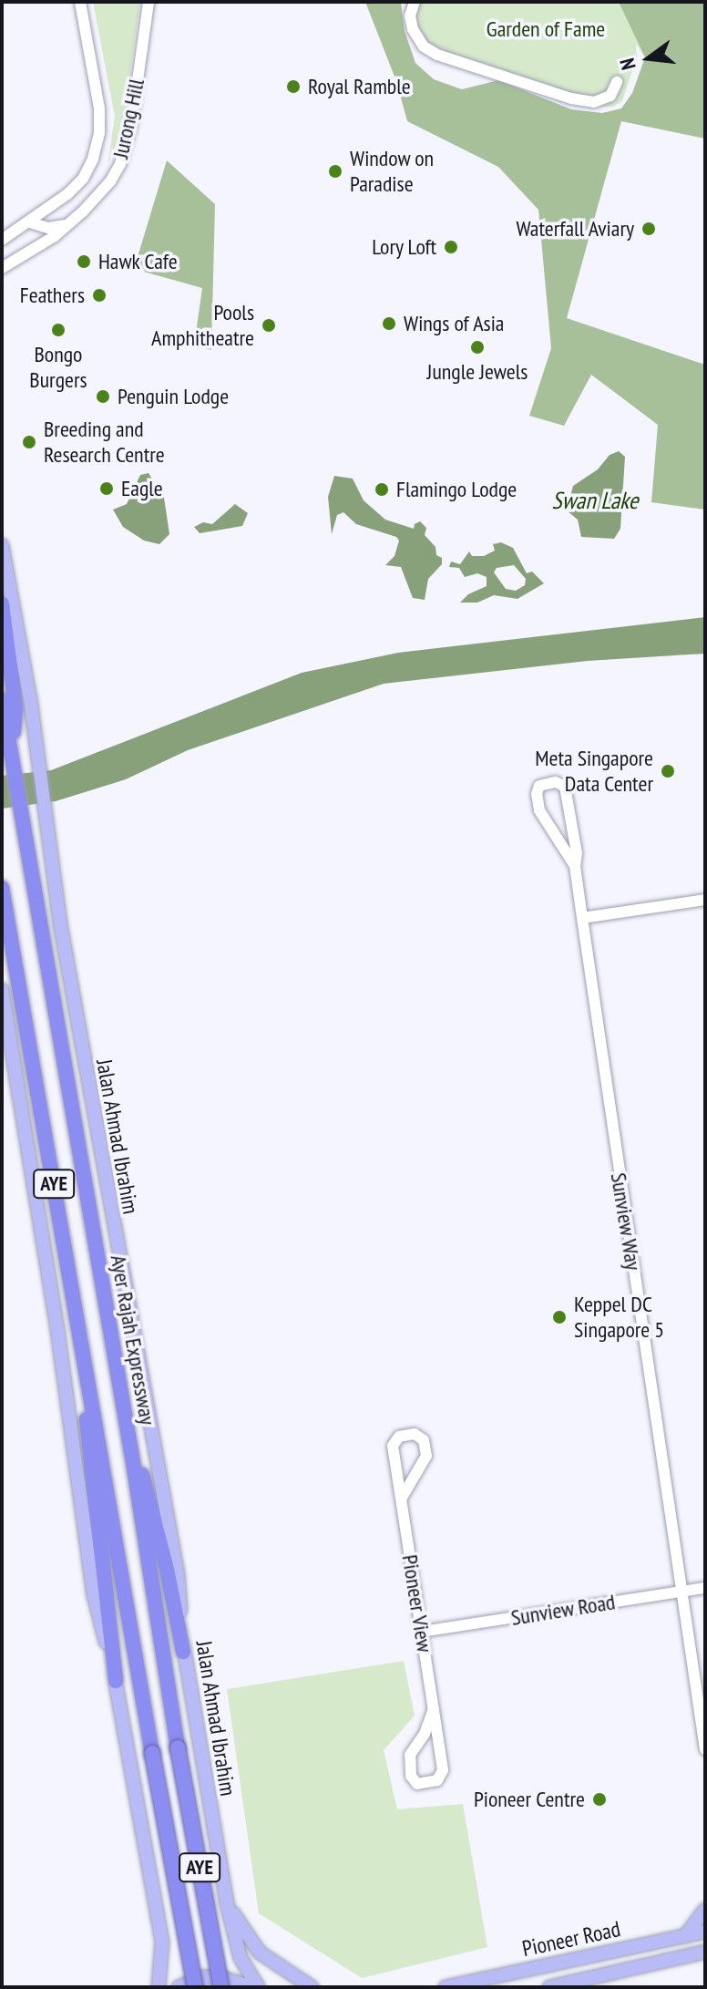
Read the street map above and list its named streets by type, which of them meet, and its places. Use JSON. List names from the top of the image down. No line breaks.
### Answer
{"streets":{"highway":["AYE","Ayer Rajah Expressway"],"main road":["Jalan Ahmad Ibrahim","Pioneer Road"],"street":["Jurong Hill","Sunview Way","Pioneer View","Sunview Road"]},"crossings":[["Sunview Way","Sunview Road"],["Pioneer View","Sunview Road"]],"water":["Swan Lake"],"parks":["Garden of Fame"],"places":["Royal Ramble","Window on Paradise","Waterfall Aviary","Lory Loft","Hawk Cafe","Feathers","Wings of Asia","Pools Amphitheatre","Bongo Burgers","Jungle Jewels","Penguin Lodge","Breeding and Research Centre","Eagle","Flamingo Lodge","Meta Singapore Data Center","Keppel DC Singapore 5","Pioneer Centre"],"north":"left"}
